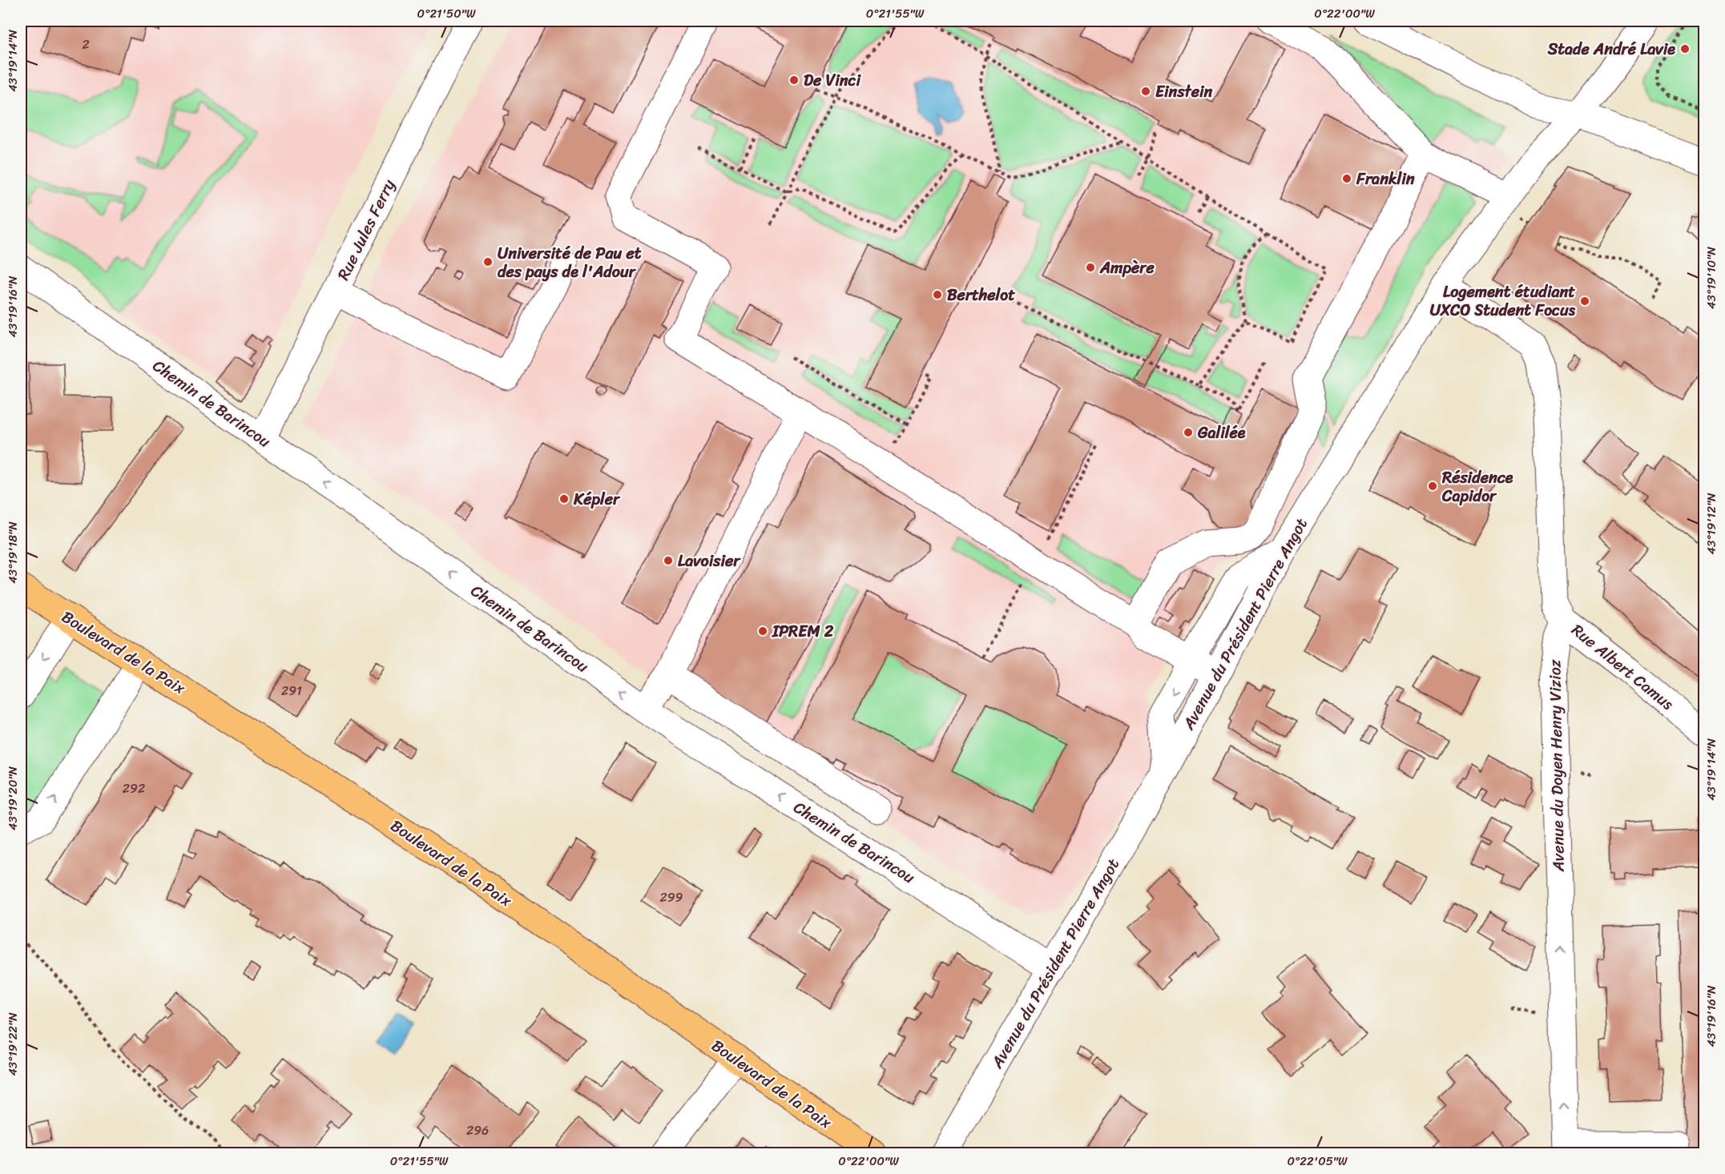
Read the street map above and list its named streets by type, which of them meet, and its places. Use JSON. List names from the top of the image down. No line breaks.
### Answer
{"streets":{"main road":["Boulevard de la Paix"],"street":["Rue Jules Ferry","Chemin de Barincou","Avenue du Président Pierre Angot","Rue Albert Camus","Avenue du Doyen Henry Vizioz"]},"crossings":[["Rue Jules Ferry","Chemin de Barincou"],["Chemin de Barincou","Avenue du Président Pierre Angot"],["Rue Albert Camus","Avenue du Doyen Henry Vizioz"]],"one_way":["Chemin de Barincou","Avenue du Doyen Henry Vizioz"],"places":["Stade André Lavie","De Vinci","Einstein","Franklin","Université de Pau et des pays de l'Adour","Ampère","Berthelot","Logement étudiant UXCO Student Focus","Galilée","Résidence Capidor","Képler","Lavoisier","IPREM 2"],"house_numbers":["2","291","292","299","296"],"coordinates":["0°21'50\"W","0°21'55\"W","0°22'00\"W","43°19'14\"N","43°19'10\"N","43°19'16\"N","43°19'12\"N","43°19'18\"N","43°19'20\"N","43°19'22\"N","0°22'05\"W"]}
